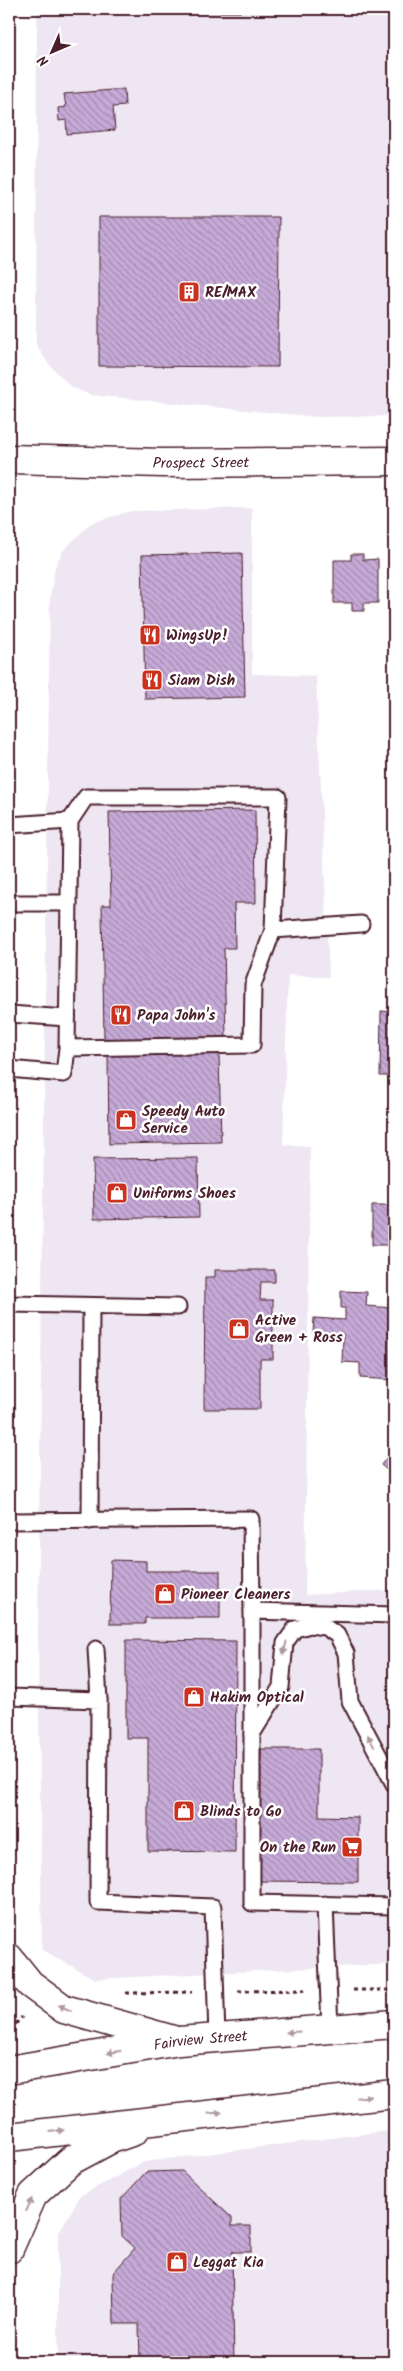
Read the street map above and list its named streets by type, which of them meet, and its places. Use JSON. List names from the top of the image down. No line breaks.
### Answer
{"streets":{"main road":["Prospect Street","Fairview Street"]},"places":{"building":["RE/MAX"],"restaurant":["WingsUp!","Siam Dish","Papa John's"],"shop":["Speedy Auto Service","Uniforms Shoes","Active Green + Ross","Pioneer Cleaners","Hakim Optical","Blinds to Go","Leggat Kia"],"supermarket":["On the Run"]},"north":"bottom left"}
